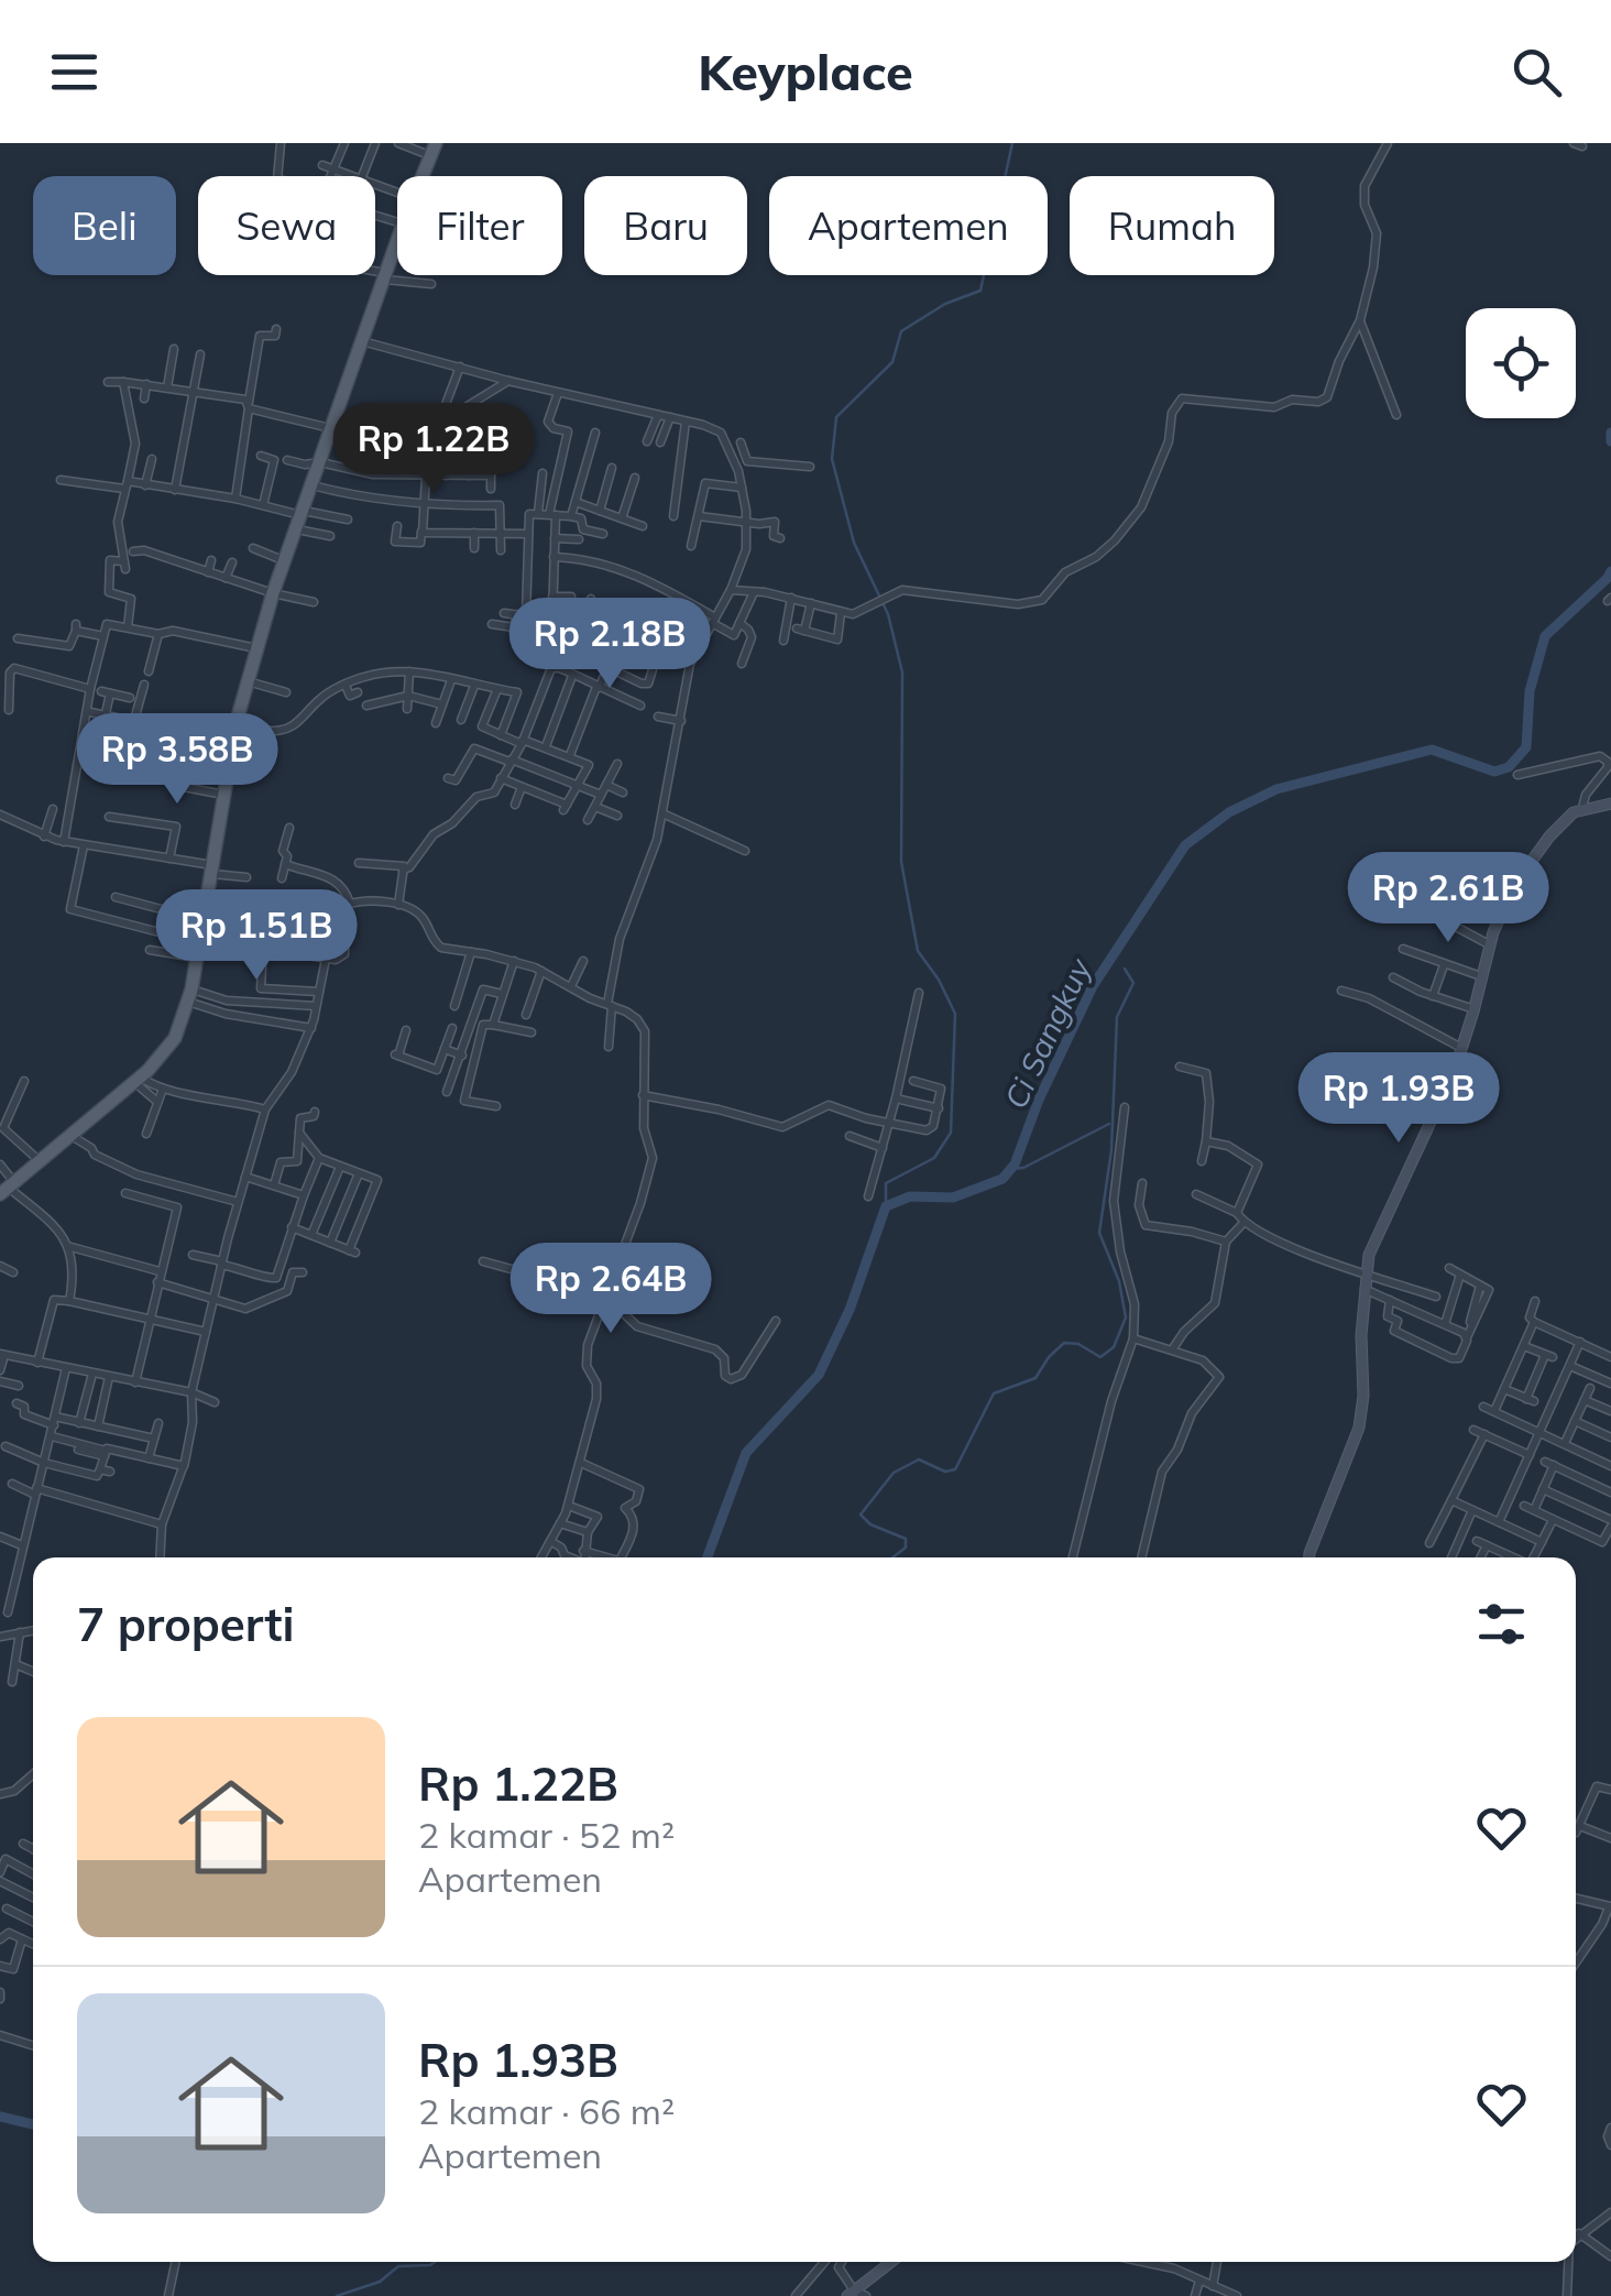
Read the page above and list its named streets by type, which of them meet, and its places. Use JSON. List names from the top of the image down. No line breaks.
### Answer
{"water":["Ci Sangkuy"],"page":{"header":"Keyplace","chip":["Beli","Sewa","Filter","Baru","Apartemen","Rumah"],"price":["Rp 1.22B","Rp 2.18B","Rp 3.58B","Rp 2.61B","Rp 1.51B","Rp 1.93B","Rp 2.64B"],"heading":"7 properti","list":[{"name":"Rp 1.22B","note":"2 kamar · 52 m² · Apartemen"},{"name":"Rp 1.93B","note":"2 kamar · 66 m² · Apartemen"}]}}
